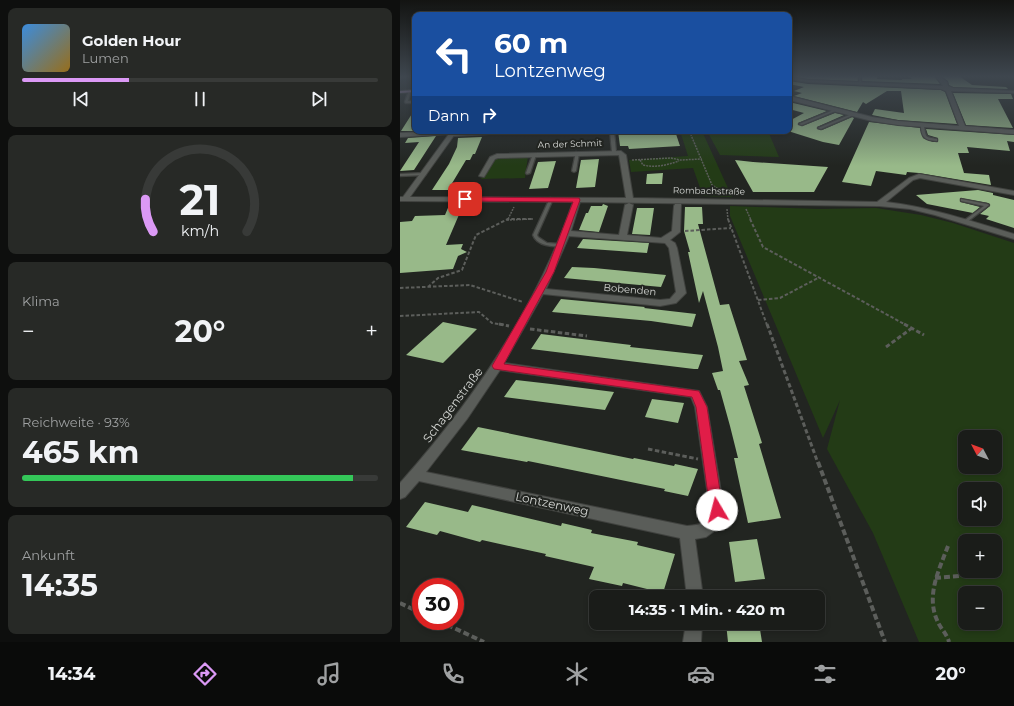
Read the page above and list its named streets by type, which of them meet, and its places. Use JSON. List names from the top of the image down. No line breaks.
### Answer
{"streets":{"street":["An der Schmit","Rombachstraße","Bobenden","Schagenstraße","Lontzenweg"]},"crossings":[["Rombachstraße","Schagenstraße"],["Bobenden","Schagenstraße"],["Schagenstraße","Lontzenweg"]],"north":"top left","page":{"turn":["60 m","Lontzenweg"],"song":["Golden Hour","Lumen"],"then":"Dann","tile":["Klima",["Reichweite · 93%","465 km"],["Ankunft","14:35"]],"heat":["−","20°","+"],"map_buttons":["+","−"],"limit":"30","trip":"14:35 · 1 Min. · 420 m","tabs":["14:34","20°"],"gauge":["21","km/h"]}}
